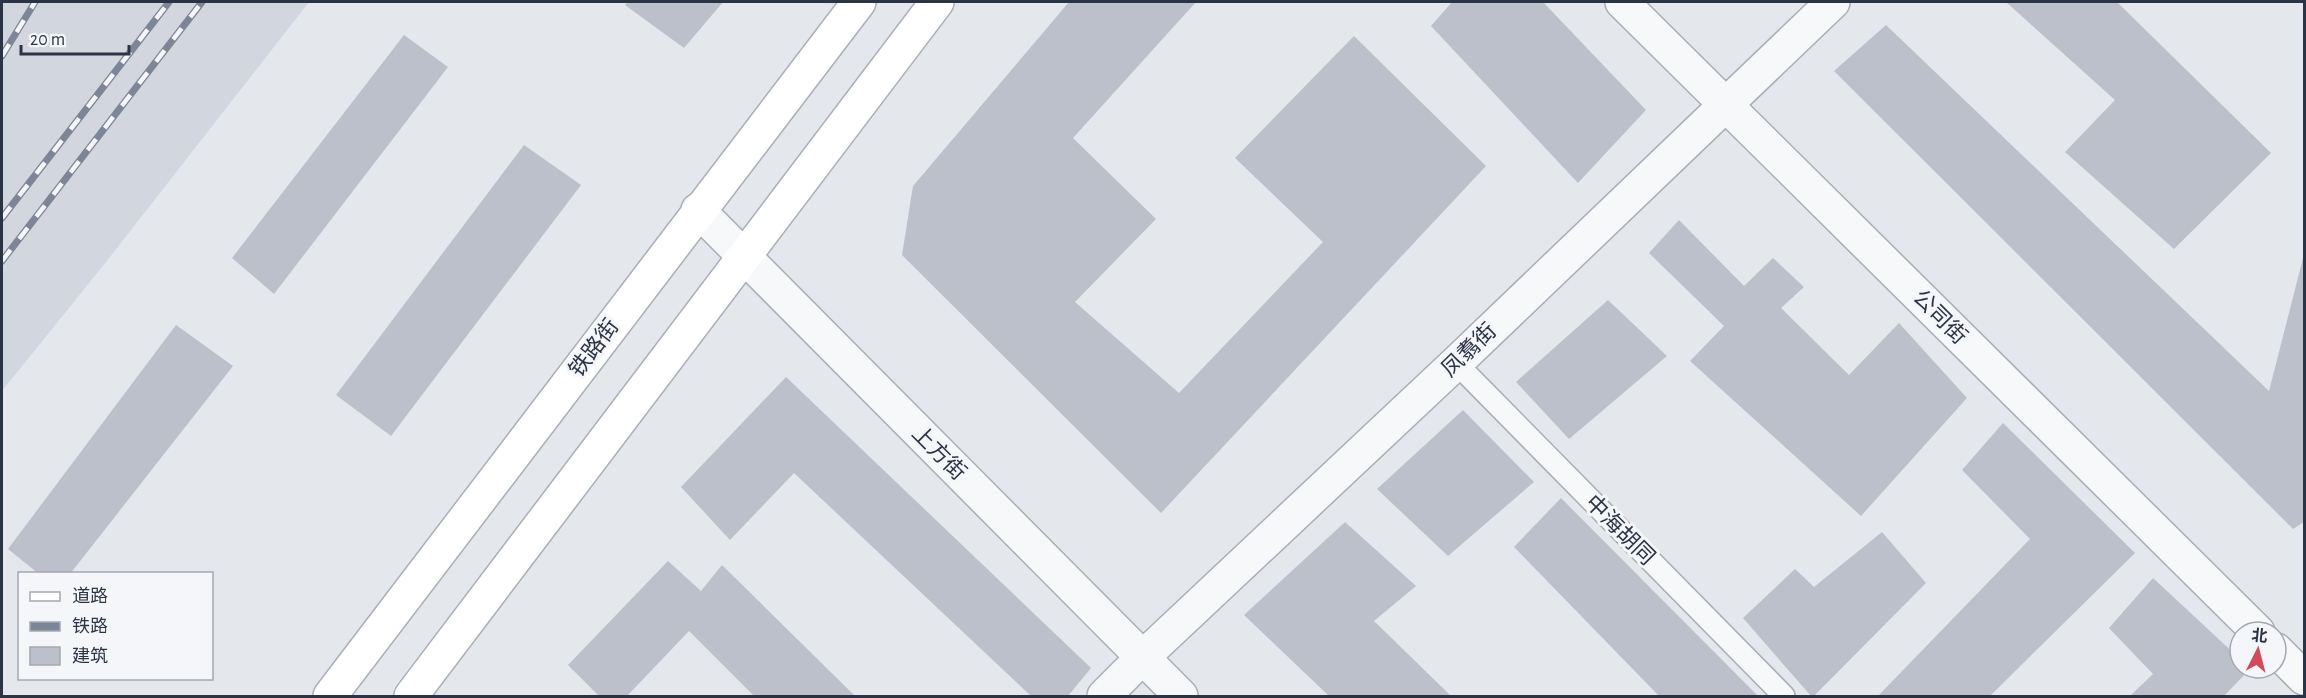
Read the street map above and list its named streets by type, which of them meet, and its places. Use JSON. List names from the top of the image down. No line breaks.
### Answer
{"streets":{"main road":["铁路街"],"street":["公司街","凤翥街","上方街"],"lane":["中海胡同"]},"crossings":[["公司街","凤翥街"],["铁路街","上方街"],["凤翥街","上方街"],["凤翥街","中海胡同"]],"legend":["道路","铁路","建筑"],"scale_bar":"20 m","north":"top"}
